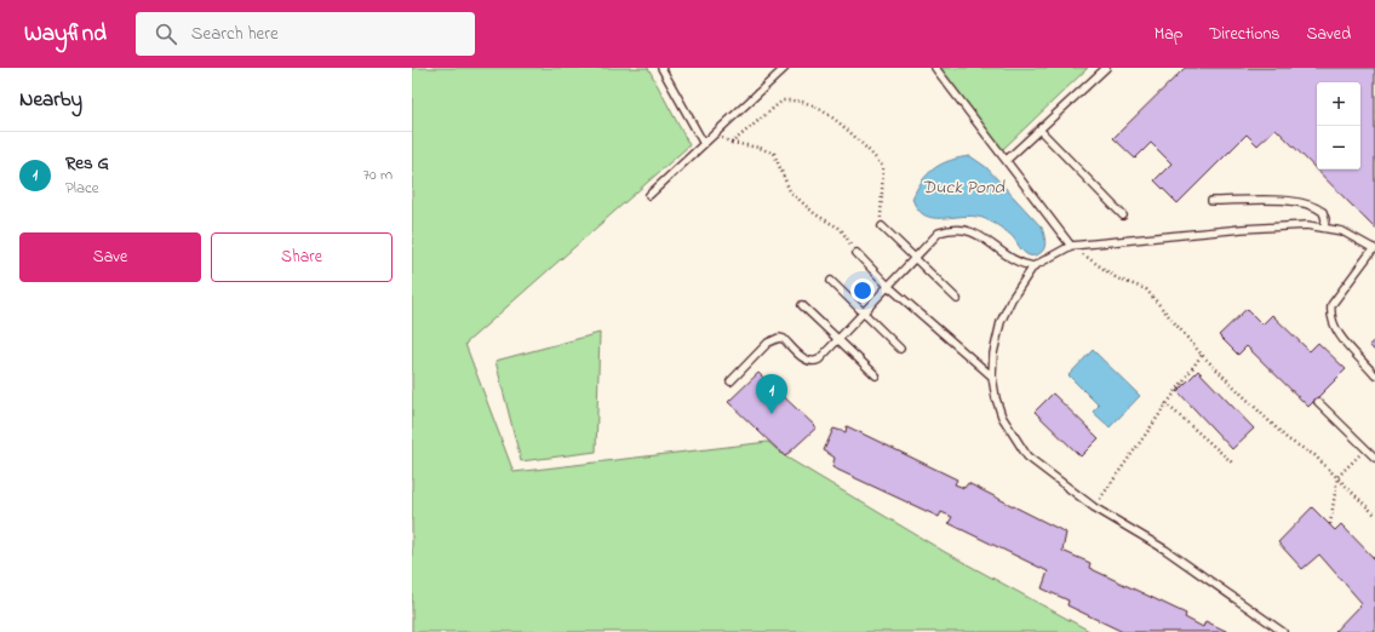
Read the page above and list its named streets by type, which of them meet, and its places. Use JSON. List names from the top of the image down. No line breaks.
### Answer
{"water":["Duck Pond"],"page":{"header":"Wayfind","search":"Search here","nav":["Map","Directions","Saved"],"heading":"Nearby","map_buttons":["+","−"],"list":[{"mark":"1","name":"Res G","note":"Place","value":"70 m"}],"buttons":["Save","Share"],"pins":"1"}}
